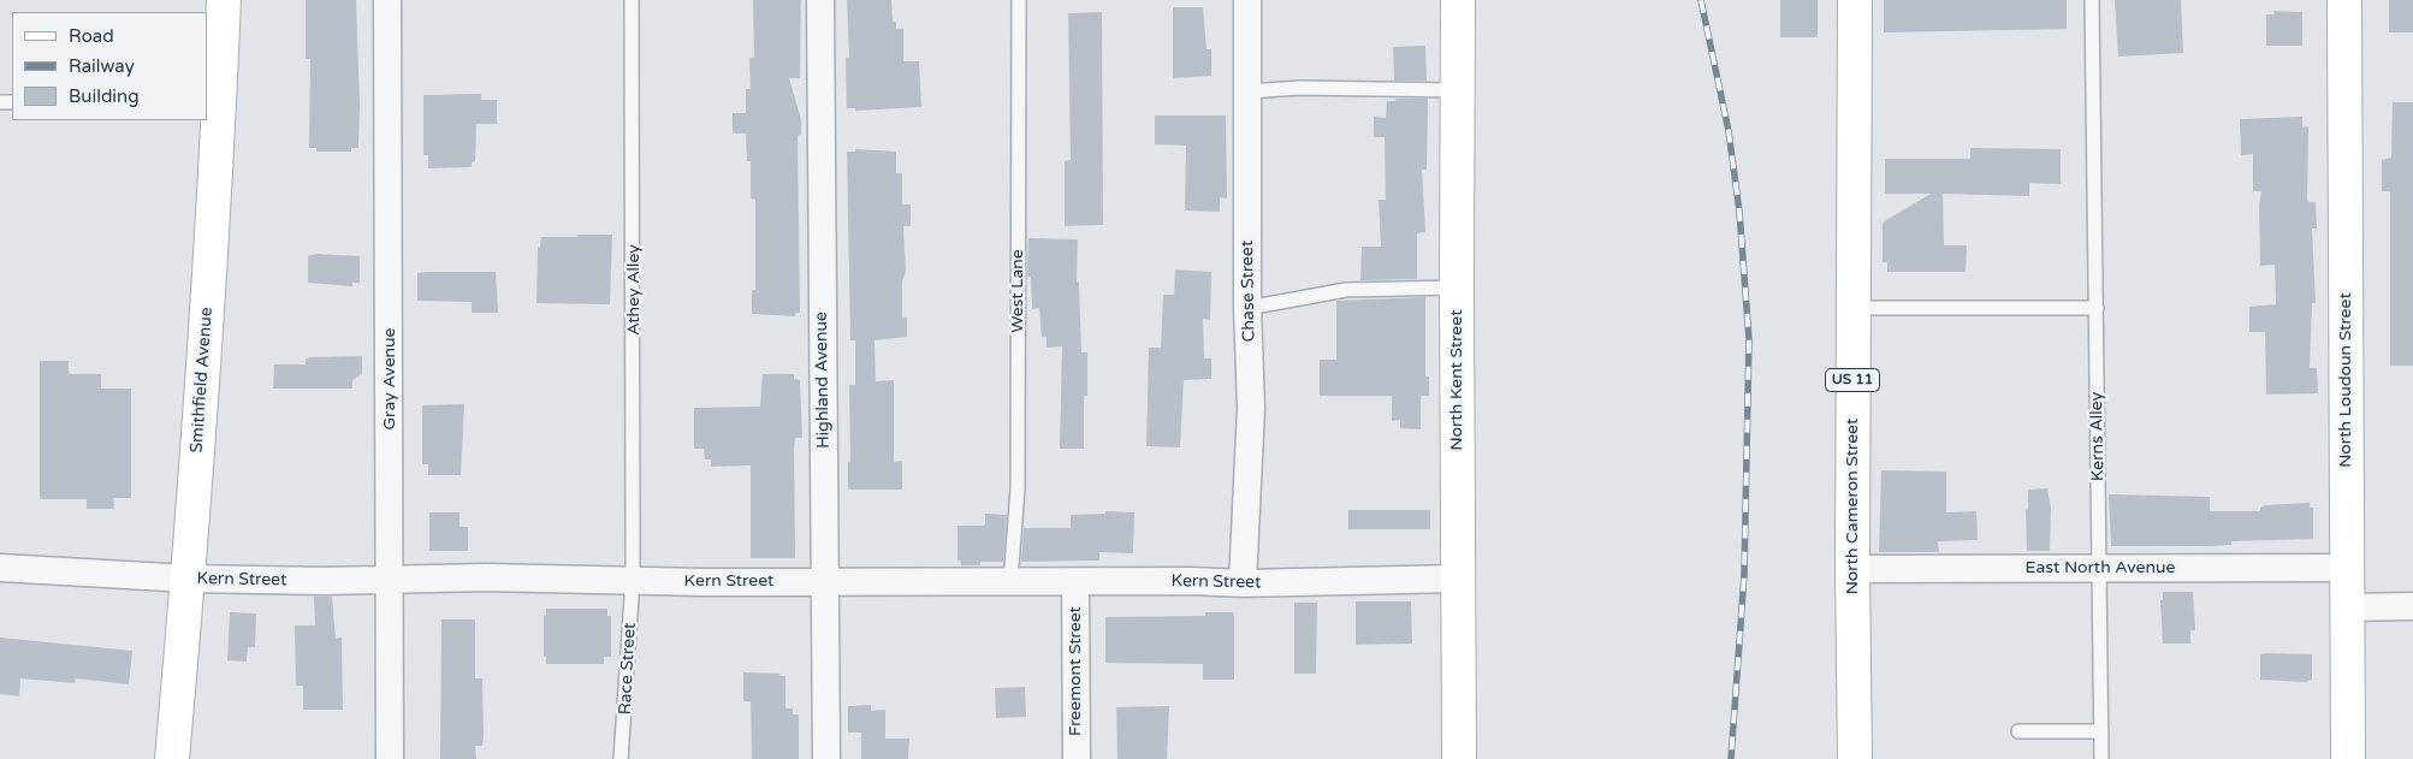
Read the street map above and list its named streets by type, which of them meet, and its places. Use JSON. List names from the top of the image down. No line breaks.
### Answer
{"streets":{"street":["Chase Street","Gray Avenue","Smithfield Avenue","Highland Avenue","North Kent Street","US 11","North Loudoun Street","North Cameron Street","East North Avenue","Kern Street","Freemont Street"],"lane":["Athey Alley","West Lane","Kerns Alley","Race Street"]},"crossings":[["Athey Alley","Kern Street"],["Athey Alley","Race Street"],["West Lane","Kern Street"],["Chase Street","Kern Street"],["Gray Avenue","Kern Street"],["Smithfield Avenue","Kern Street"],["Highland Avenue","Kern Street"],["North Kent Street","Kern Street"],["North Loudoun Street","East North Avenue"],["Kerns Alley","East North Avenue"],["North Cameron Street","East North Avenue"],["Kern Street","Race Street"],["Kern Street","Freemont Street"]],"legend":["Road","Railway","Building"]}
